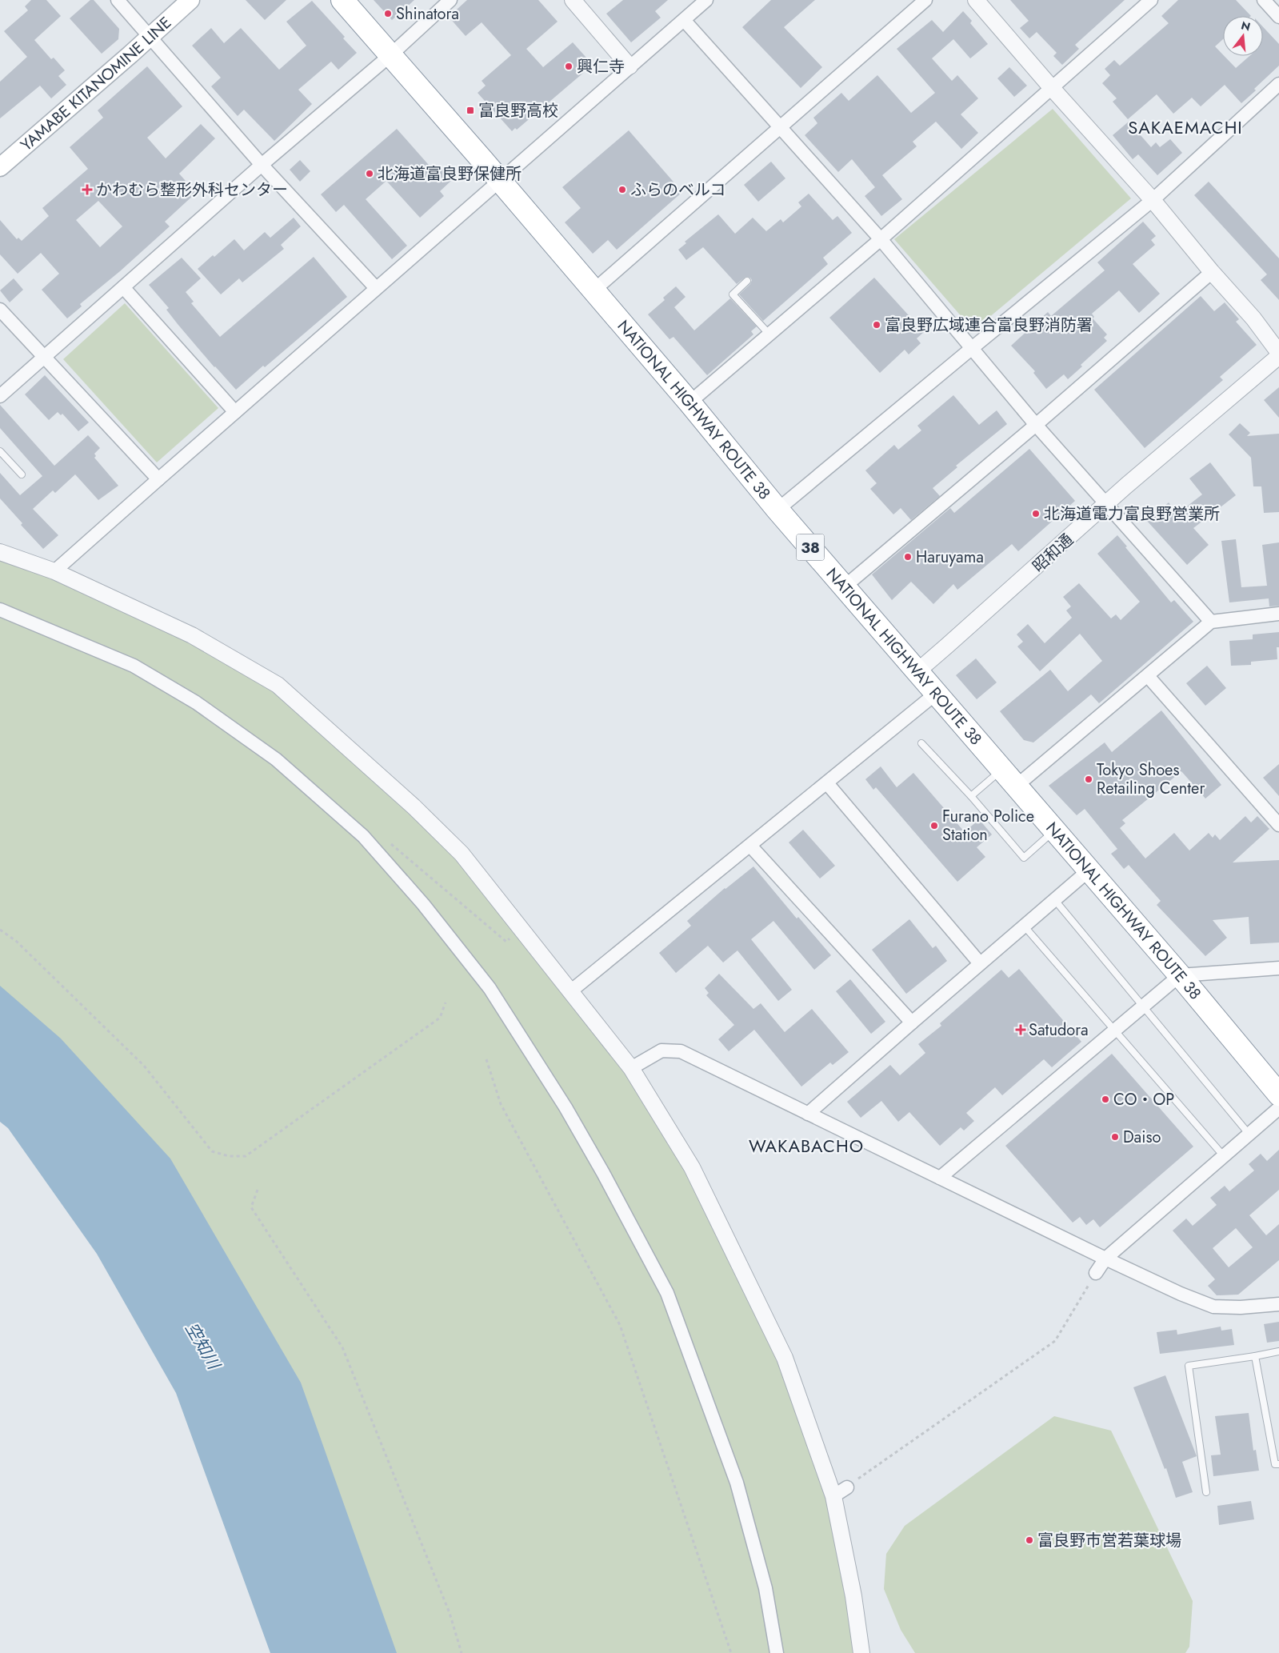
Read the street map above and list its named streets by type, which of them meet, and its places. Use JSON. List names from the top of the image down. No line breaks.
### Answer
{"streets":{"highway":["NATIONAL HIGHWAY ROUTE 38","38"],"main road":["YAMABE KITANOMINE LINE"],"street":["昭和通"]},"crossings":[["NATIONAL HIGHWAY ROUTE 38","昭和通"]],"districts":["SAKAEMACHI","WAKABACHO"],"water":["空知川"],"places":{"other":["Shinatora","興仁寺","北海道富良野保健所","ふらのベルコ","富良野広域連合富良野消防署","北海道電力富良野営業所","Haruyama","Tokyo Shoes Retailing Center","Furano Police Station","CO・OP","Daiso","富良野市営若葉球場"],"transit":["富良野高校"],"health":["かわむら整形外科センター","Satudora"]},"north":"top"}
